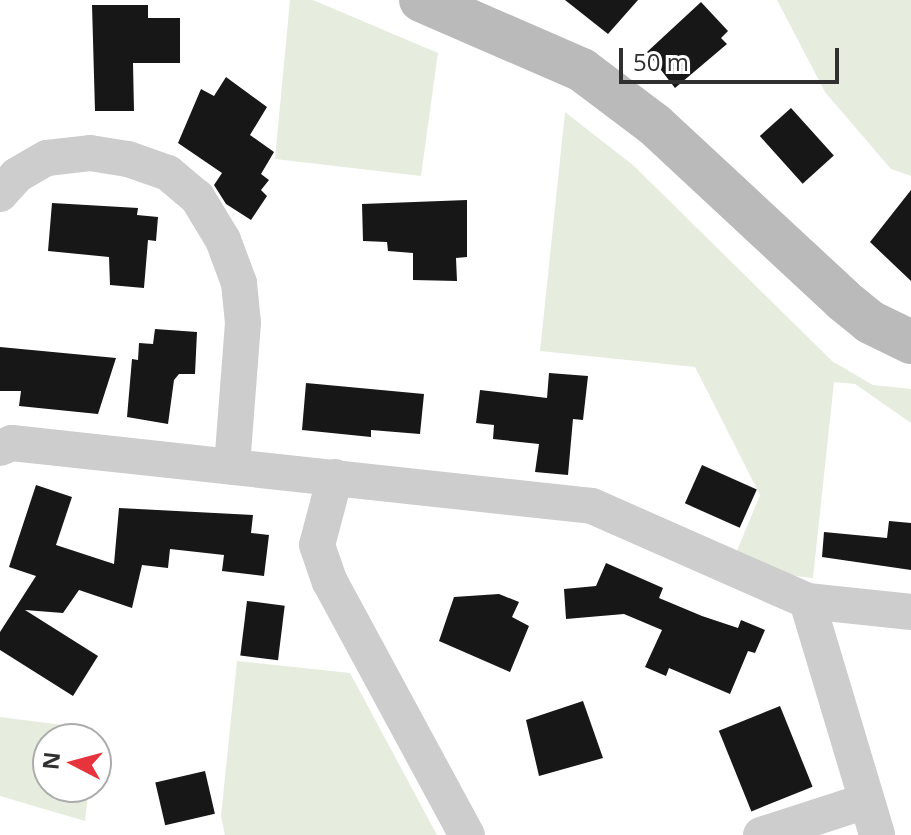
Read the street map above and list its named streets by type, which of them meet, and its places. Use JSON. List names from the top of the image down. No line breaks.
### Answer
{"scale_bar":"50 m","north":"left"}
